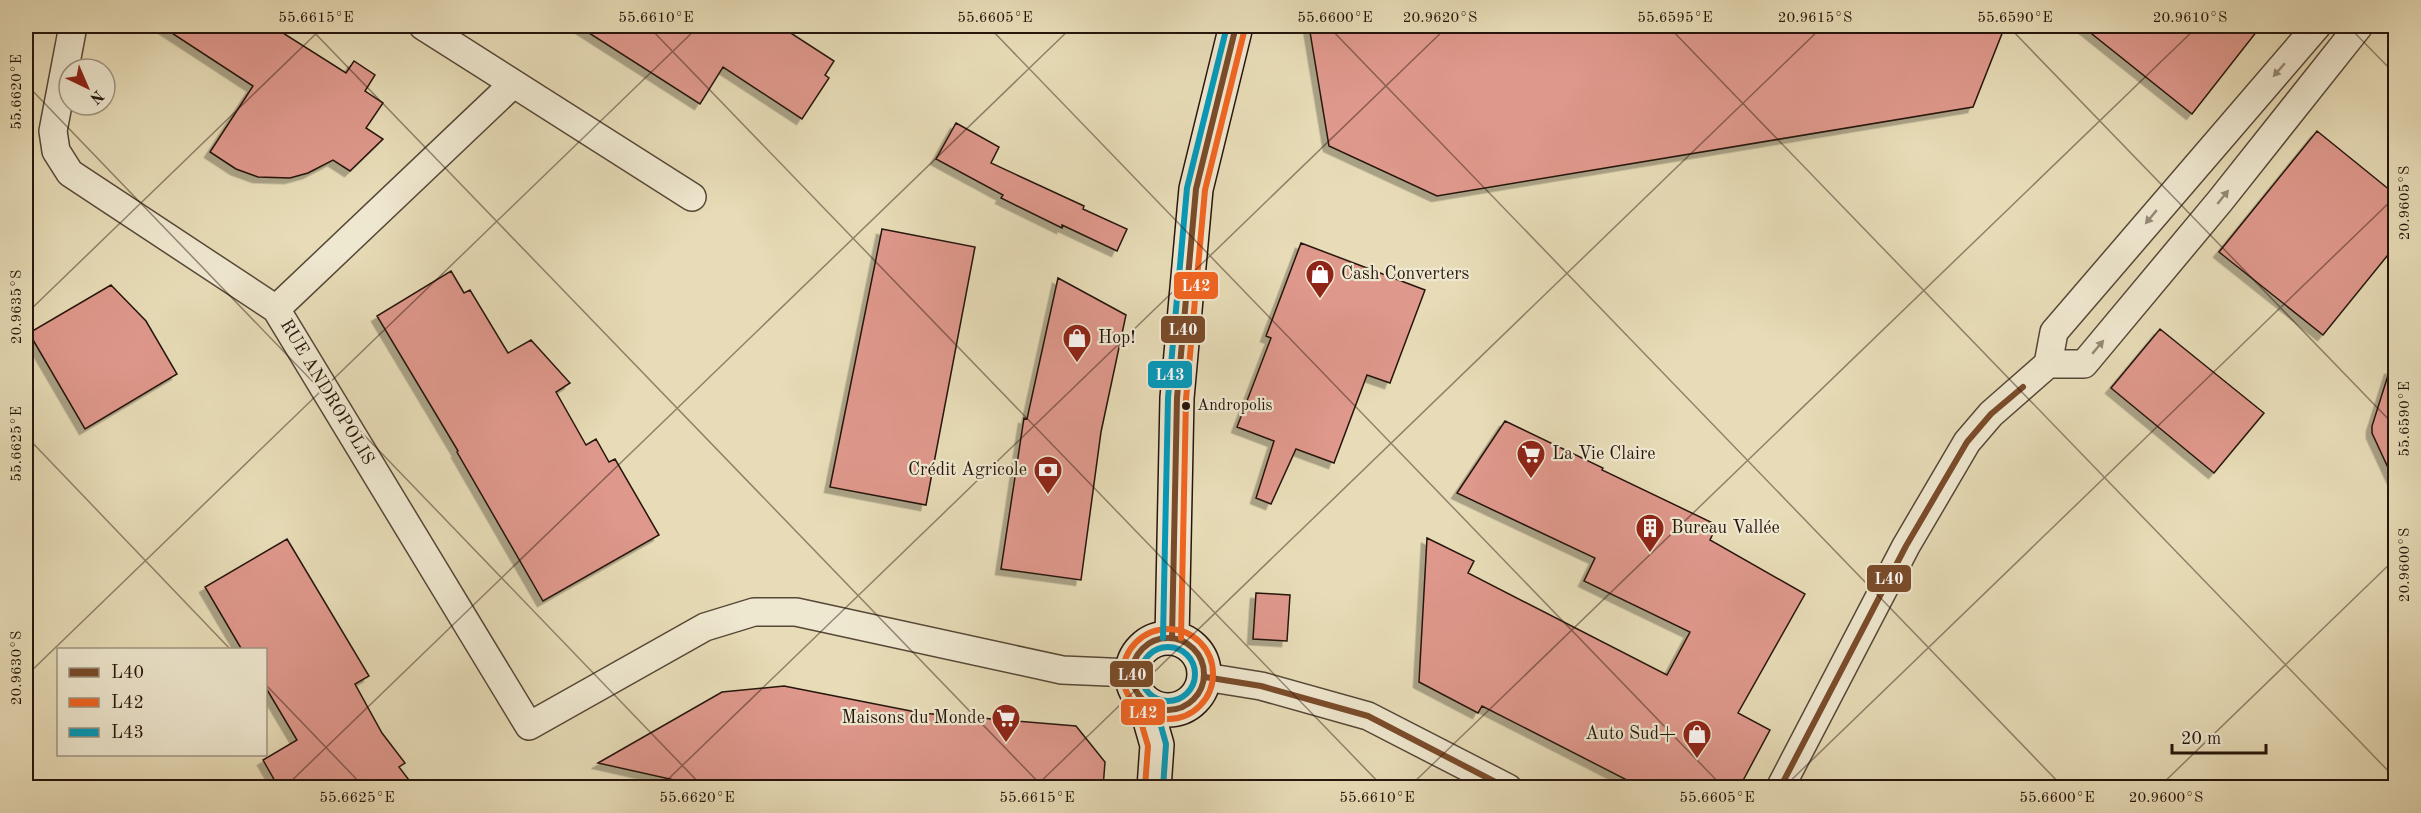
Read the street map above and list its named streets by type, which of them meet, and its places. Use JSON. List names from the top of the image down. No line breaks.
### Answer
{"streets":{"street":["RUE ANDROPOLIS"]},"places":{"shop":["Cash Converters","Hop!","Auto Sud+"],"other":["Andropolis"],"supermarket":["La Vie Claire","Maisons du Monde"],"bank":["Crédit Agricole"],"building":["Bureau Vallée"]},"lines":["transit line L40","transit line L43","transit line L42"],"legend":["L40","L42","L43"],"scale_bar":"20 m","north":"bottom right","coordinates":["55.6615°E","55.6610°E","55.6605°E","55.6600°E","20.9620°S","55.6595°E","20.9615°S","55.6590°E","20.9610°S","55.6620°E","20.9605°S","20.9635°S","55.6625°E","20.9600°S","20.9630°S"]}
